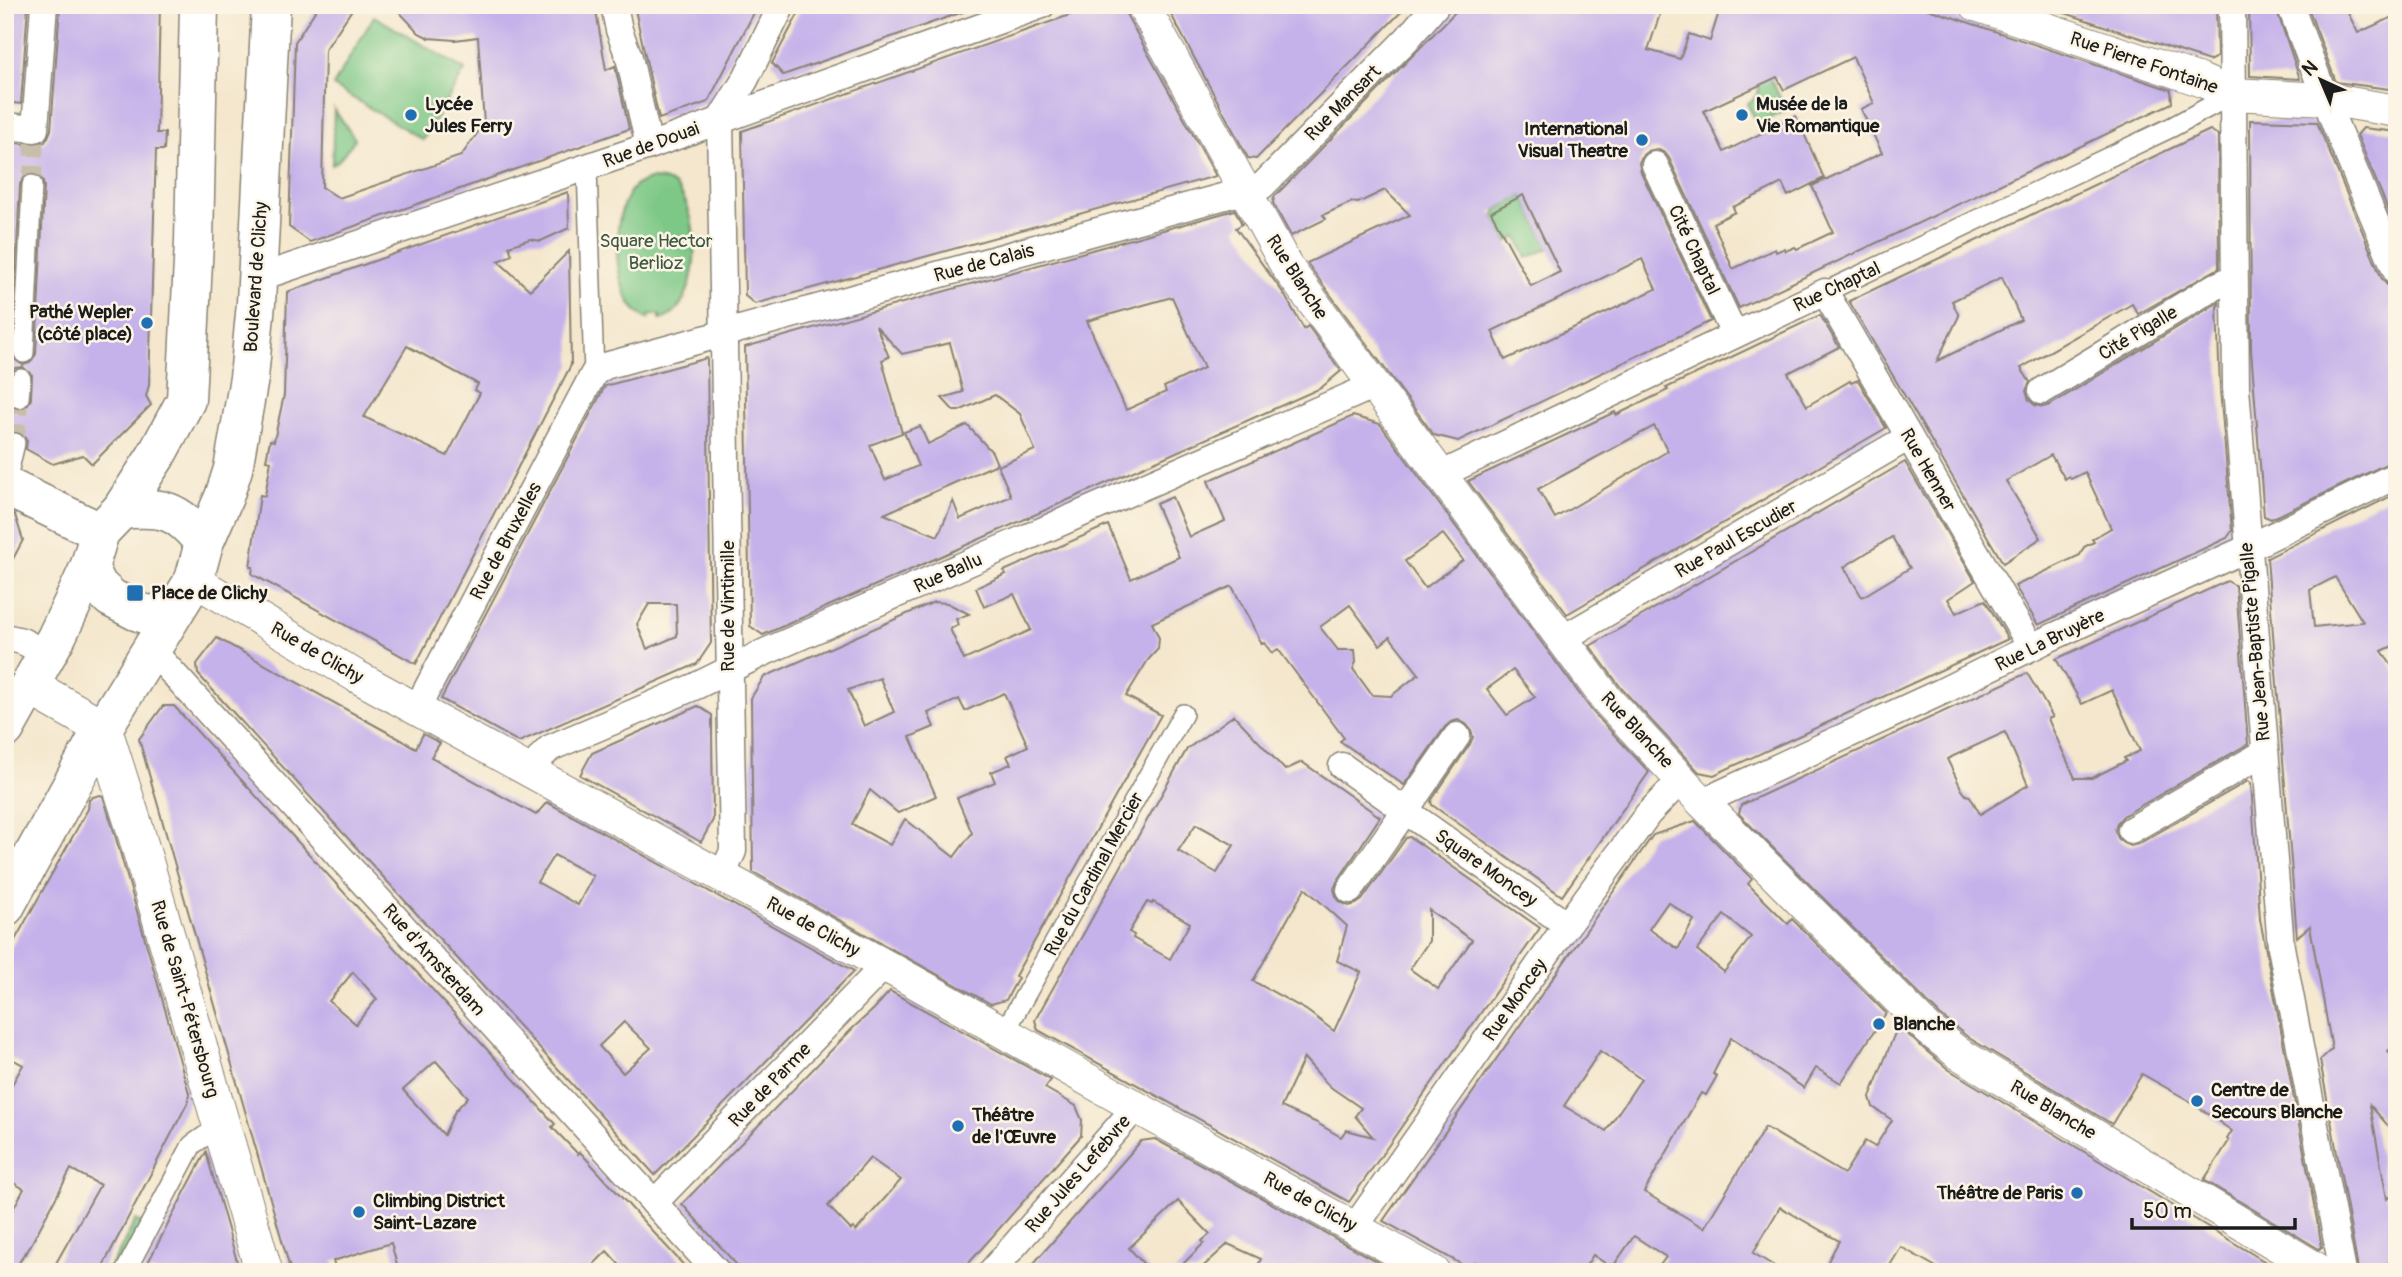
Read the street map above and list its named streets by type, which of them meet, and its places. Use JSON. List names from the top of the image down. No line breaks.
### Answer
{"streets":{"main road":["Boulevard de Clichy","Rue de Saint-Pétersbourg"],"street":["Rue Pierre Fontaine","Rue Mansart","Rue de Douai","Cité Chaptal","Rue de Calais","Rue Blanche","Rue Chaptal","Cité Pigalle","Rue Henner","Rue Paul Escudier","Rue de Bruxelles","Rue Ballu","Rue de Vintimille","Rue La Bruyère","Rue Jean-Baptiste Pigalle","Rue de Clichy","Square Moncey","Rue du Cardinal Mercier","Rue d'Amsterdam","Rue Moncey","Rue de Parme","Rue Jules Lefebvre"]},"crossings":[["Rue Pierre Fontaine","Rue Chaptal"],["Rue Pierre Fontaine","Rue Jean-Baptiste Pigalle"],["Rue Mansart","Rue de Calais"],["Rue Mansart","Rue Blanche"],["Rue de Douai","Boulevard de Clichy"],["Rue de Douai","Rue de Vintimille"],["Cité Chaptal","Rue Chaptal"],["Rue de Calais","Rue Blanche"],["Rue de Calais","Rue de Bruxelles"],["Rue de Calais","Rue de Vintimille"],["Boulevard de Clichy","Rue de Clichy"],["Rue Blanche","Rue Chaptal"],["Rue Blanche","Rue Paul Escudier"],["Rue Blanche","Rue Ballu"],["Rue Blanche","Rue La Bruyère"],["Rue Blanche","Rue Moncey"],["Rue Chaptal","Rue Henner"],["Rue Chaptal","Rue Jean-Baptiste Pigalle"],["Cité Pigalle","Rue Jean-Baptiste Pigalle"],["Rue Henner","Rue Paul Escudier"],["Rue Henner","Rue La Bruyère"],["Rue de Bruxelles","Rue de Clichy"],["Rue Ballu","Rue de Vintimille"],["Rue Ballu","Rue de Clichy"],["Rue de Vintimille","Rue de Clichy"],["Rue La Bruyère","Rue Jean-Baptiste Pigalle"],["Rue de Clichy","Rue du Cardinal Mercier"],["Rue de Clichy","Rue Moncey"],["Rue de Clichy","Rue de Parme"],["Rue de Clichy","Rue Jules Lefebvre"],["Square Moncey","Rue Moncey"],["Rue d'Amsterdam","Rue de Parme"]],"parks":["Square Hector Berlioz"],"places":{"other":["Lycée Jules Ferry","Musée de la Vie Romantique","International Visual Theatre","Pathé Wepler (côté place)","Blanche","Centre de Secours Blanche","Théâtre de l'Œuvre","Théâtre de Paris","Climbing District Saint-Lazare"],"transit":["Place de Clichy"]},"scale_bar":"50 m","north":"top left"}
